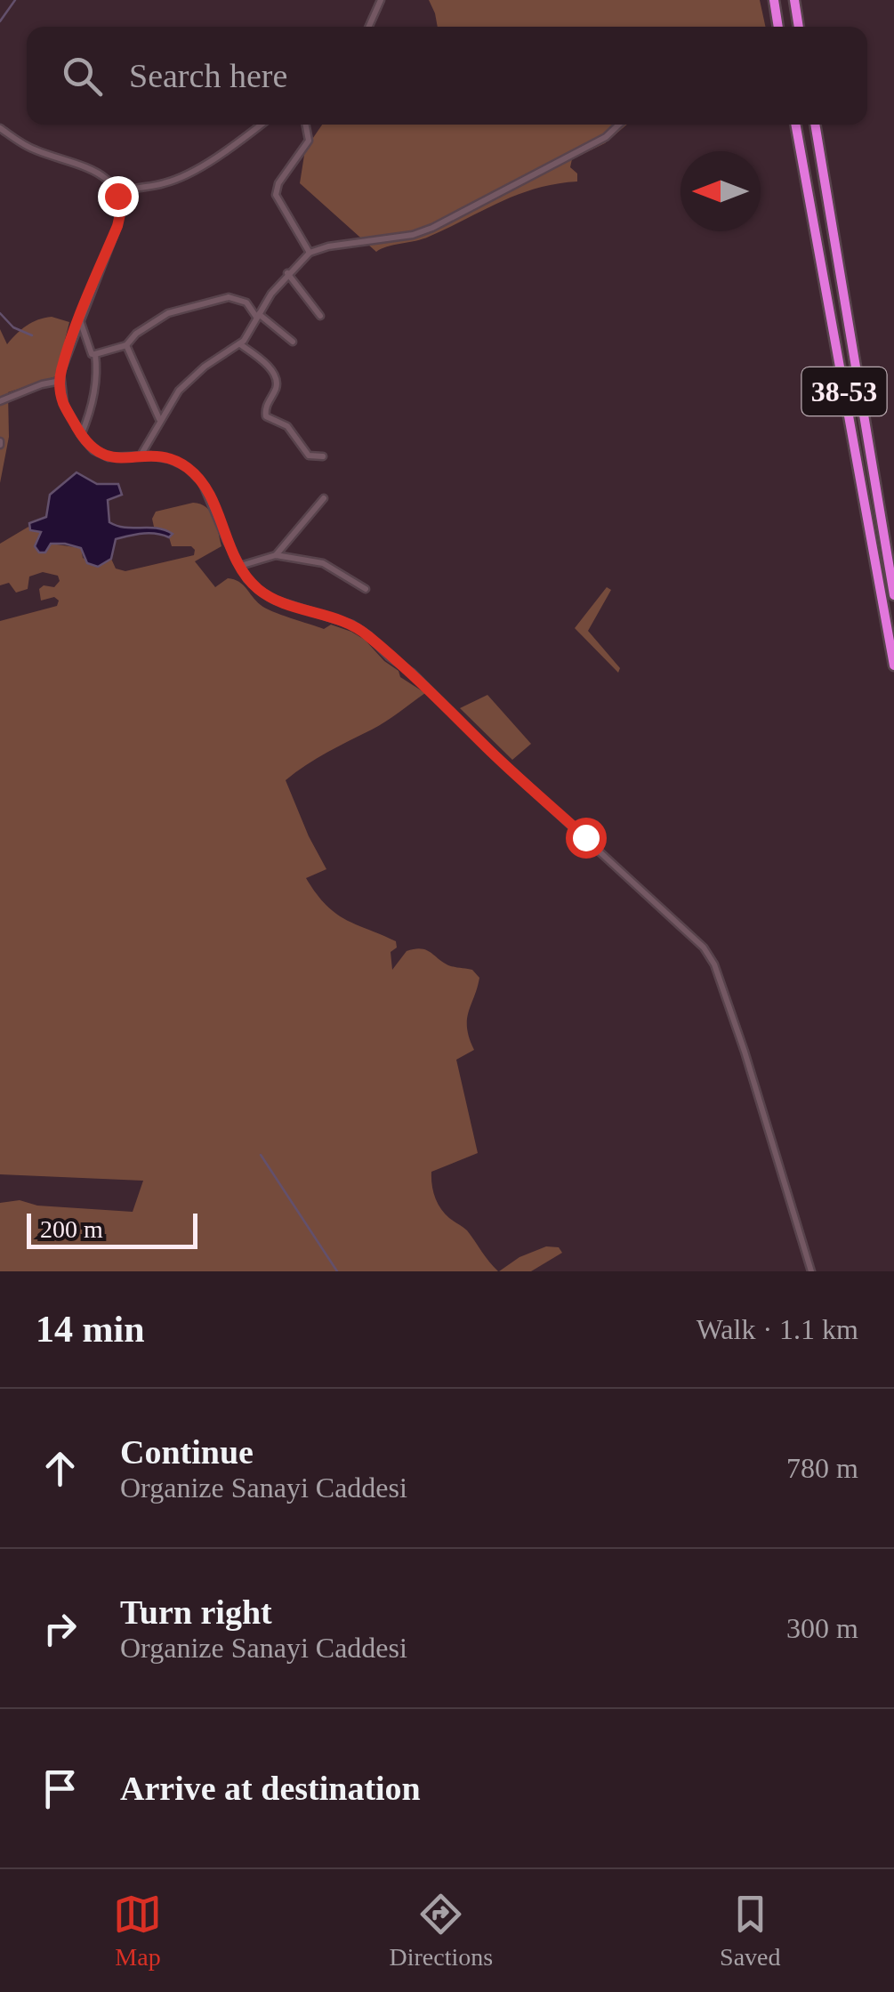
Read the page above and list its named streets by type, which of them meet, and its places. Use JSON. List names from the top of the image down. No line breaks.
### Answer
{"streets":{"highway":["38-53"]},"scale_bar":"200 m","north":"left","page":{"search":"Search here","scale":"200 m","heading":["14 min","Walk · 1.1 km"],"list":[["Continue","Organize Sanayi Caddesi","780 m"],["Turn right","Organize Sanayi Caddesi","300 m"],"Arrive at destination"],"nav":["Map","Directions","Saved"]}}
